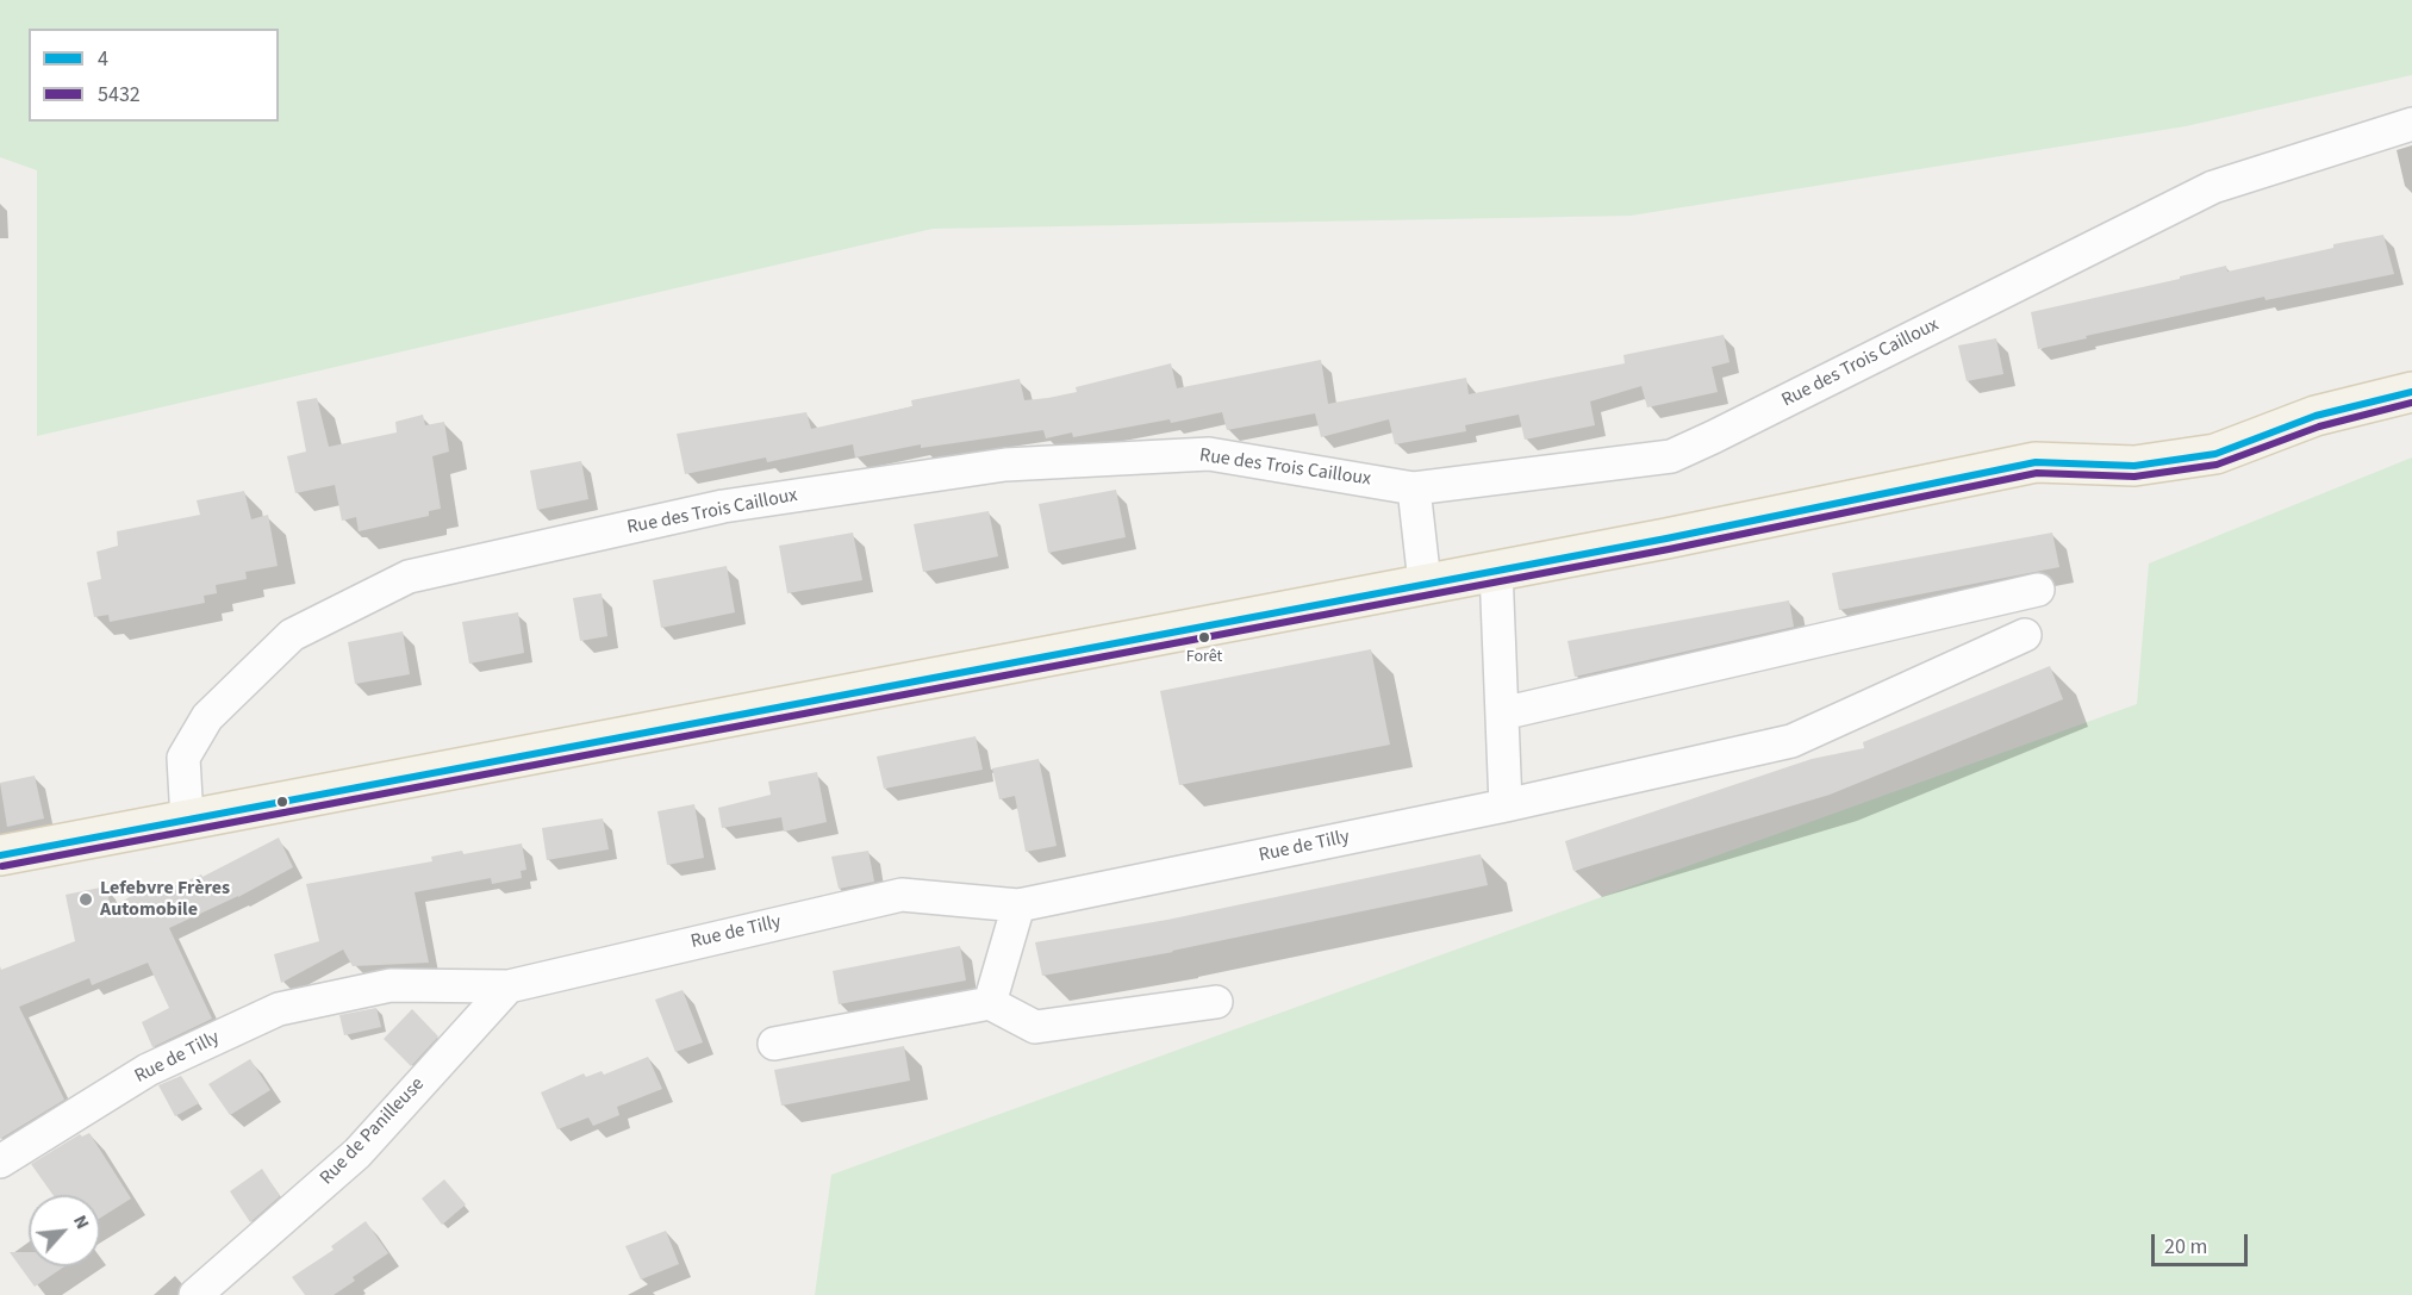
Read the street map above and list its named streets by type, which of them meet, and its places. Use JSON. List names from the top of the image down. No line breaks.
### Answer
{"streets":{"street":["Rue des Trois Cailloux","Rue de Tilly","Rue de Panilleuse"]},"crossings":[["Rue de Tilly","Rue de Panilleuse"]],"places":["Forêt","Lefebvre Frères Automobile"],"lines":["transit line 4","transit line 5432"],"legend":["4","5432"],"scale_bar":"20 m","north":"top right"}
